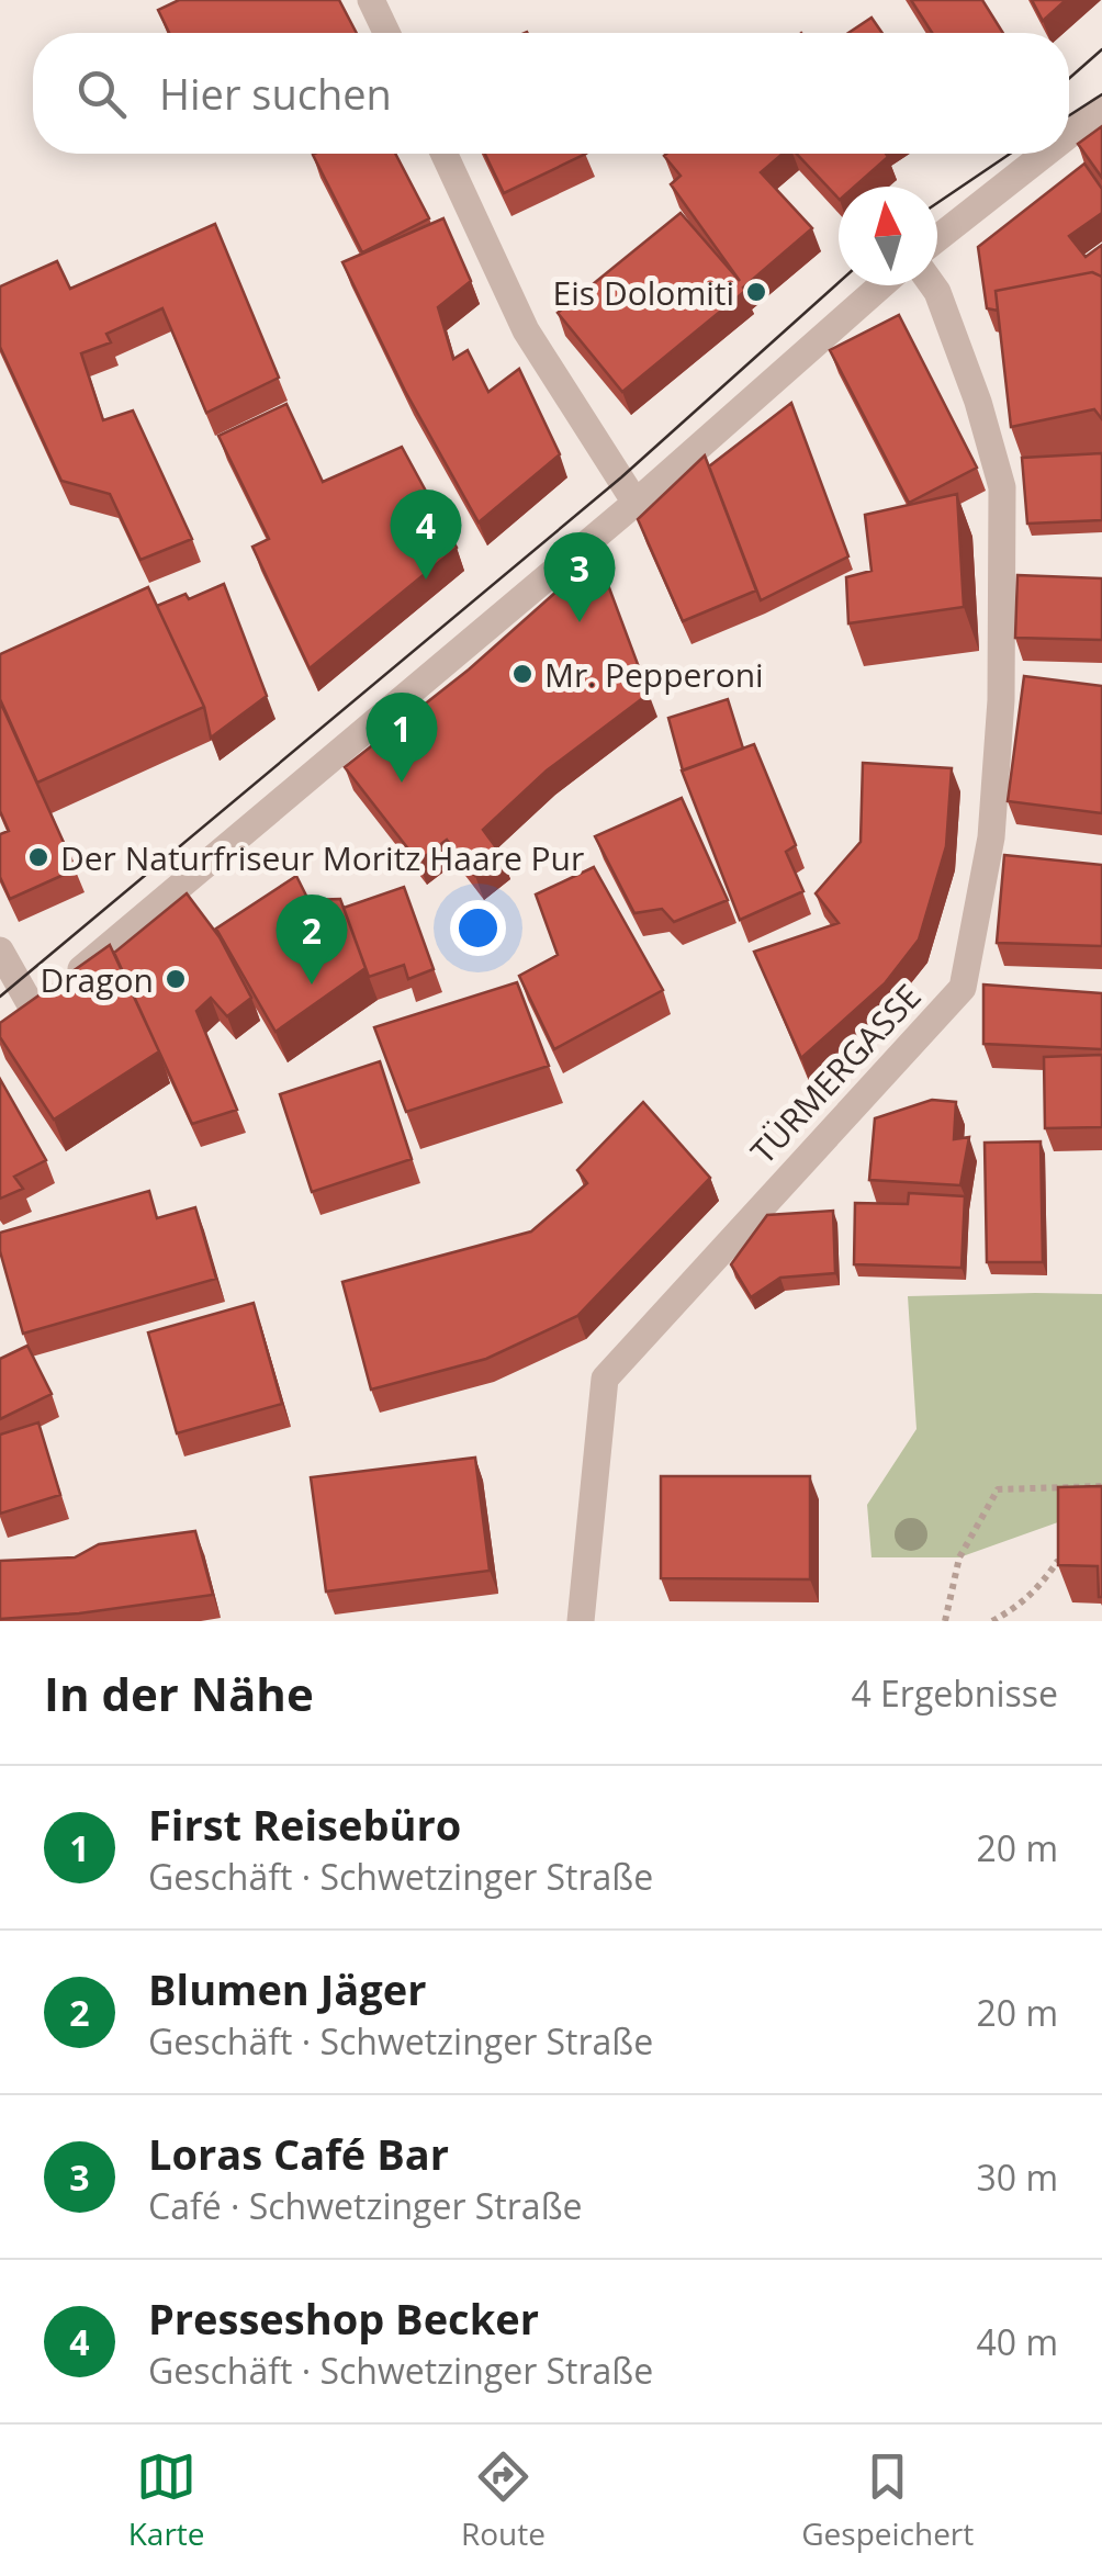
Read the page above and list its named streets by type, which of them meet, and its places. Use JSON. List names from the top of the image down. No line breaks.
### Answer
{"streets":{"street":["TÜRMERGASSE"]},"places":["Eis Dolomiti","Mr. Pepperoni","Der Naturfriseur Moritz Haare Pur","Dragon"],"north":"top","page":{"search":"Hier suchen","pins":["4","3","1","2"],"heading":["In der Nähe","4 Ergebnisse"],"list":[{"mark":"1","name":"First Reisebüro","note":"Geschäft · Schwetzinger Straße","value":"20 m"},{"mark":"2","name":"Blumen Jäger","note":"Geschäft · Schwetzinger Straße","value":"20 m"},{"mark":"3","name":"Loras Café Bar","note":"Café · Schwetzinger Straße","value":"30 m"},{"mark":"4","name":"Presseshop Becker","note":"Geschäft · Schwetzinger Straße","value":"40 m"}],"nav":["Karte","Route","Gespeichert"]}}
